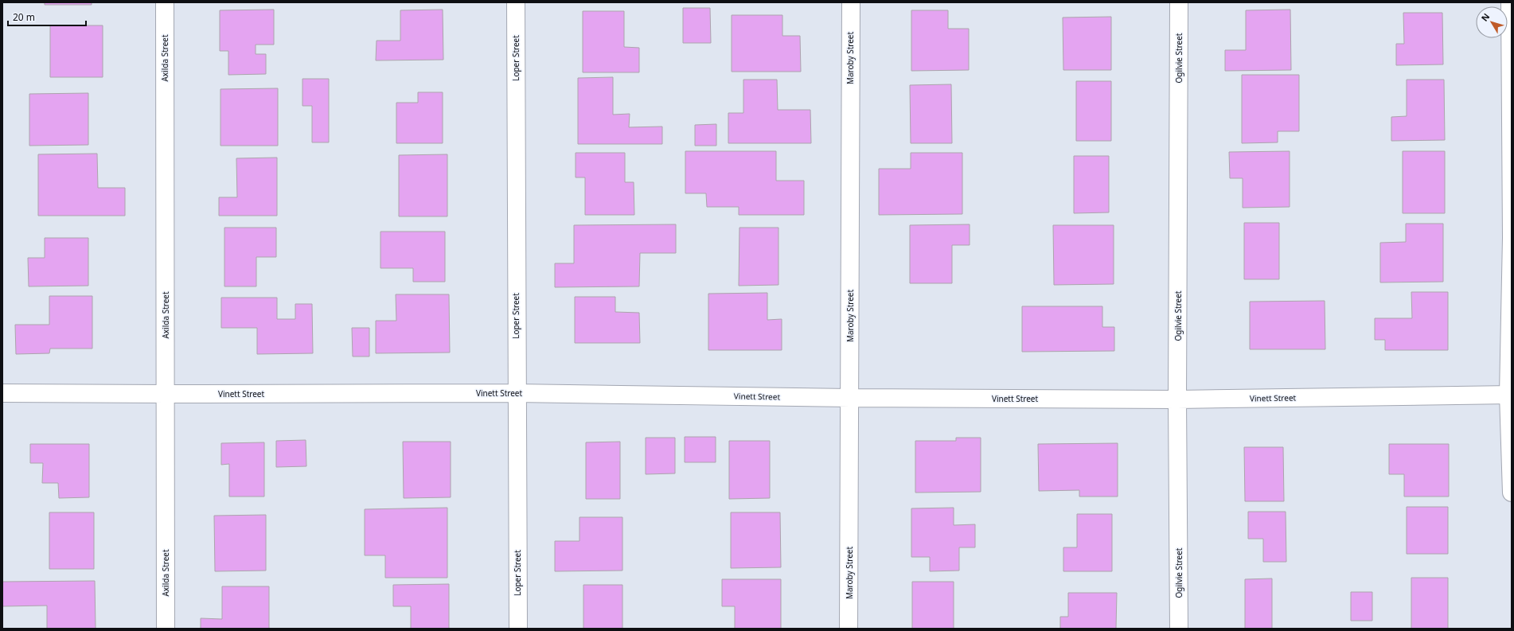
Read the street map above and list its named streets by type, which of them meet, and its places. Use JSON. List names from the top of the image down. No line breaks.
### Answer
{"streets":{"street":["Axilda Street","Loper Street","Maroby Street","Ogilvie Street","Vinett Street"]},"crossings":[["Axilda Street","Vinett Street"],["Loper Street","Vinett Street"],["Maroby Street","Vinett Street"],["Ogilvie Street","Vinett Street"]],"scale_bar":"20 m","north":"top left"}
